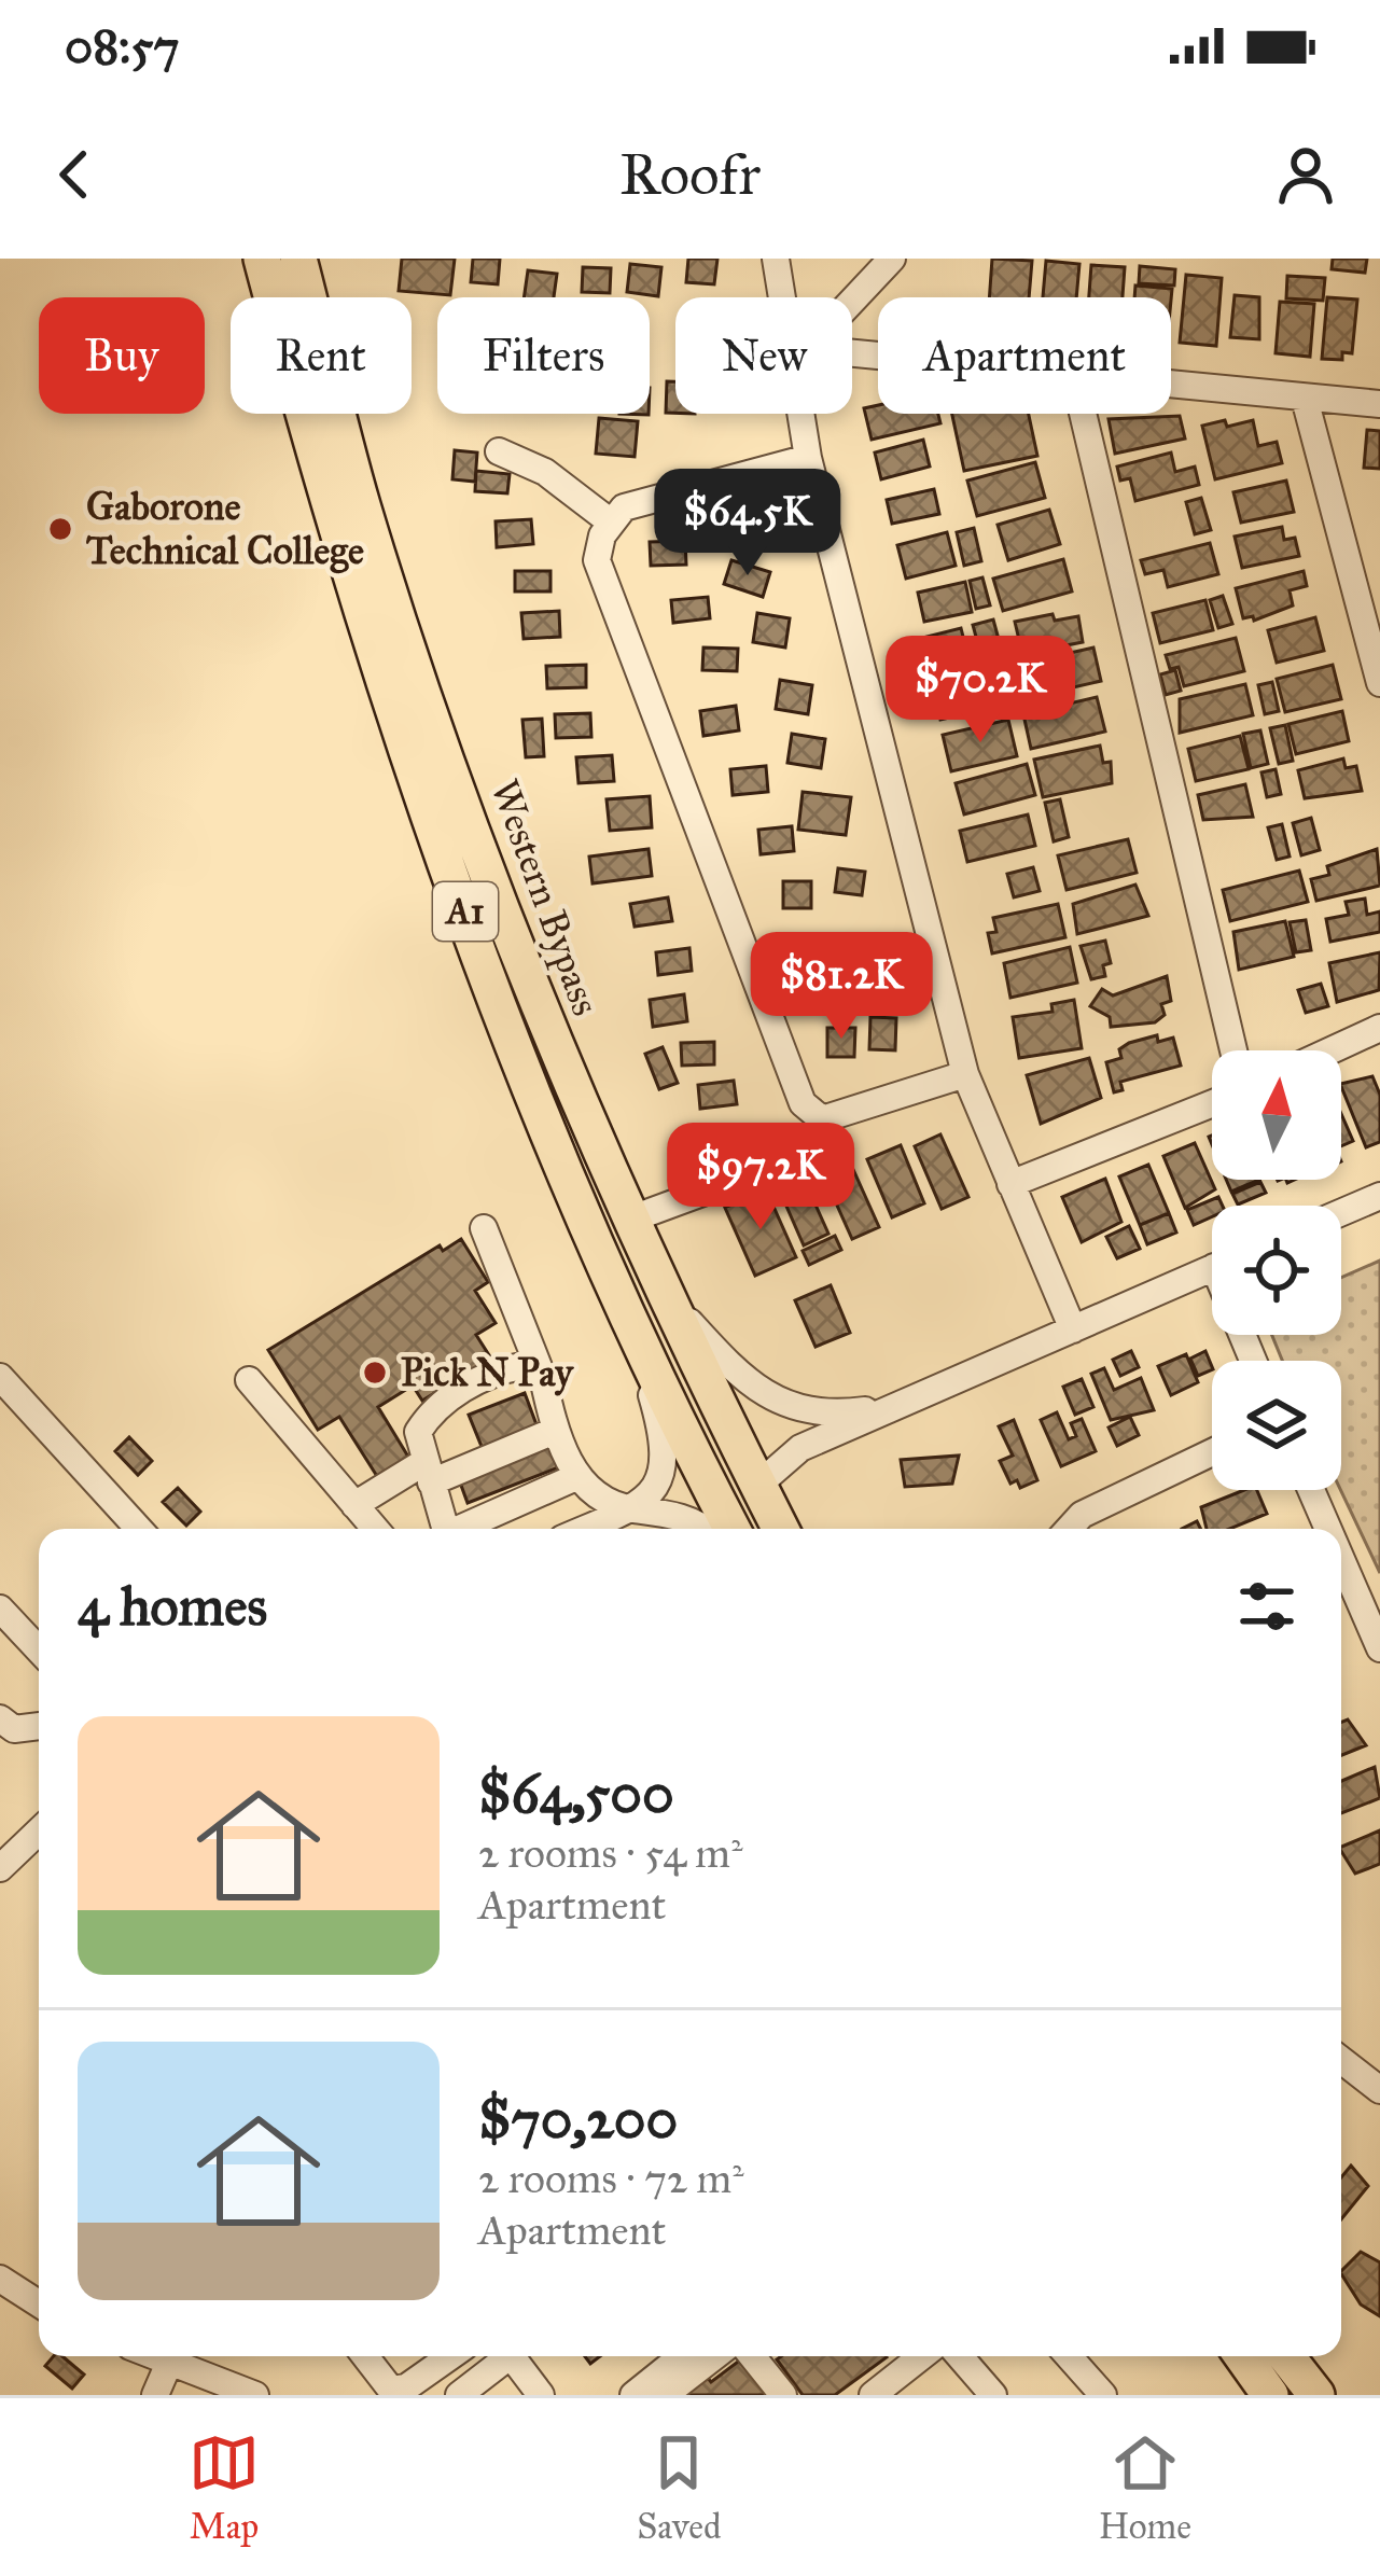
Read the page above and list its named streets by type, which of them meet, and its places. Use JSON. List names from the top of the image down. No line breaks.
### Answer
{"streets":{"highway":["Western Bypass","A1"]},"places":["Gaborone Technical College","Pick N Pay"],"north":"top","page":{"status":"08:57","header":"Roofr","chip":["Buy","Rent","Filters","New","Apartment"],"price":["$64.5K","$70.2K","$81.2K","$97.2K"],"heading":"4 homes","list":[{"name":"$64,500","note":"2 rooms · 54 m² · Apartment"},{"name":"$70,200","note":"2 rooms · 72 m² · Apartment"}],"tabs":["Map","Saved","Home"]}}
